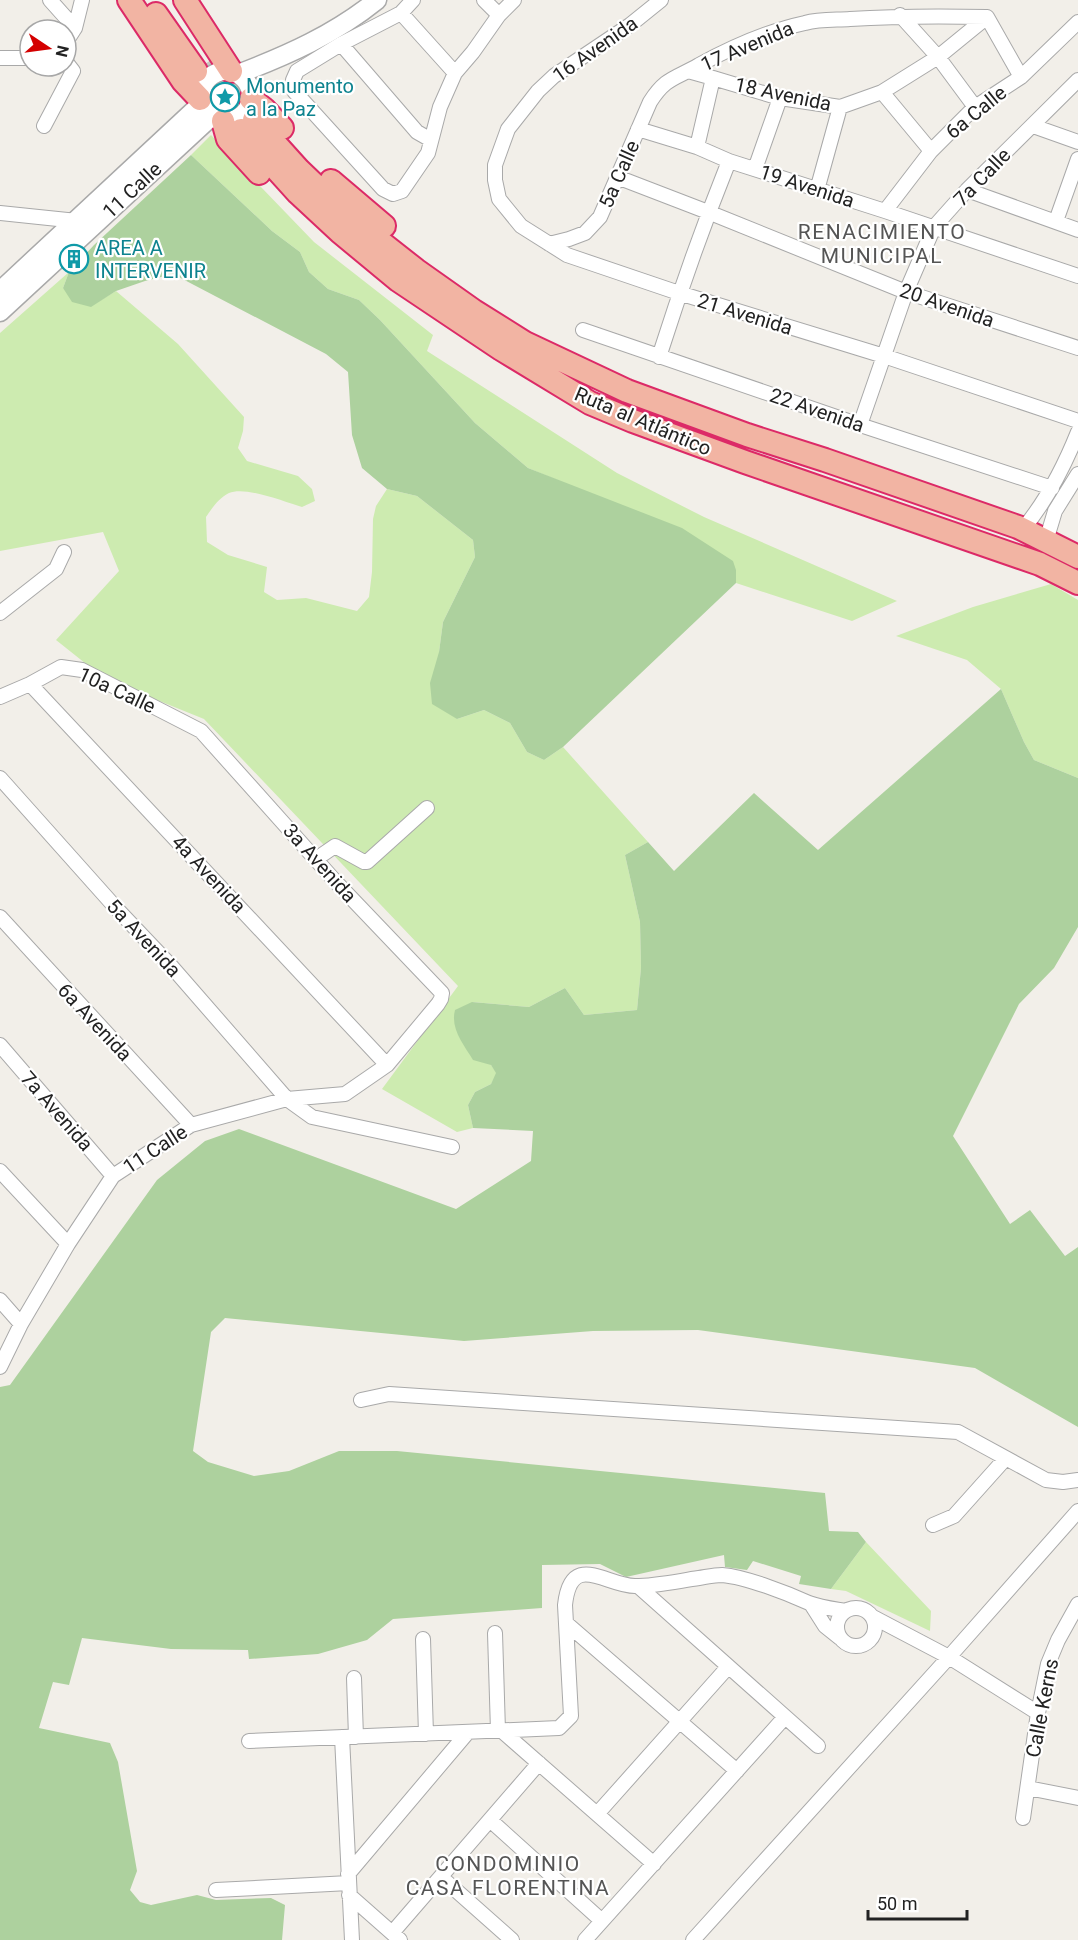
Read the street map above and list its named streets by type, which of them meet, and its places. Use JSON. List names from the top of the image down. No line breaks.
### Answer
{"streets":{"highway":["Ruta al Atlántico"],"street":["17 Avenida","16 Avenida","18 Avenida","6a Calle","5a Calle","7a Calle","19 Avenida","11 Calle","20 Avenida","21 Avenida","22 Avenida","10a Calle","3a Avenida","4a Avenida","5a Avenida","6a Avenida","7a Avenida","Calle Kerns"]},"crossings":[["17 Avenida","18 Avenida"],["17 Avenida","5a Calle"],["16 Avenida","21 Avenida"],["6a Calle","19 Avenida"],["5a Calle","19 Avenida"],["5a Calle","20 Avenida"],["5a Calle","21 Avenida"],["7a Calle","19 Avenida"],["7a Calle","20 Avenida"],["7a Calle","21 Avenida"],["7a Calle","22 Avenida"],["11 Calle","Ruta al Atlántico"],["11 Calle","3a Avenida"],["11 Calle","4a Avenida"],["11 Calle","5a Avenida"],["11 Calle","6a Avenida"],["11 Calle","7a Avenida"],["10a Calle","3a Avenida"],["10a Calle","4a Avenida"]],"districts":["RENACIMIENTO MUNICIPAL","CONDOMINIO CASA FLORENTINA"],"places":{"place":["Monumento a la Paz"],"building":["AREA A INTERVENIR"]},"scale_bar":"50 m","north":"right"}
